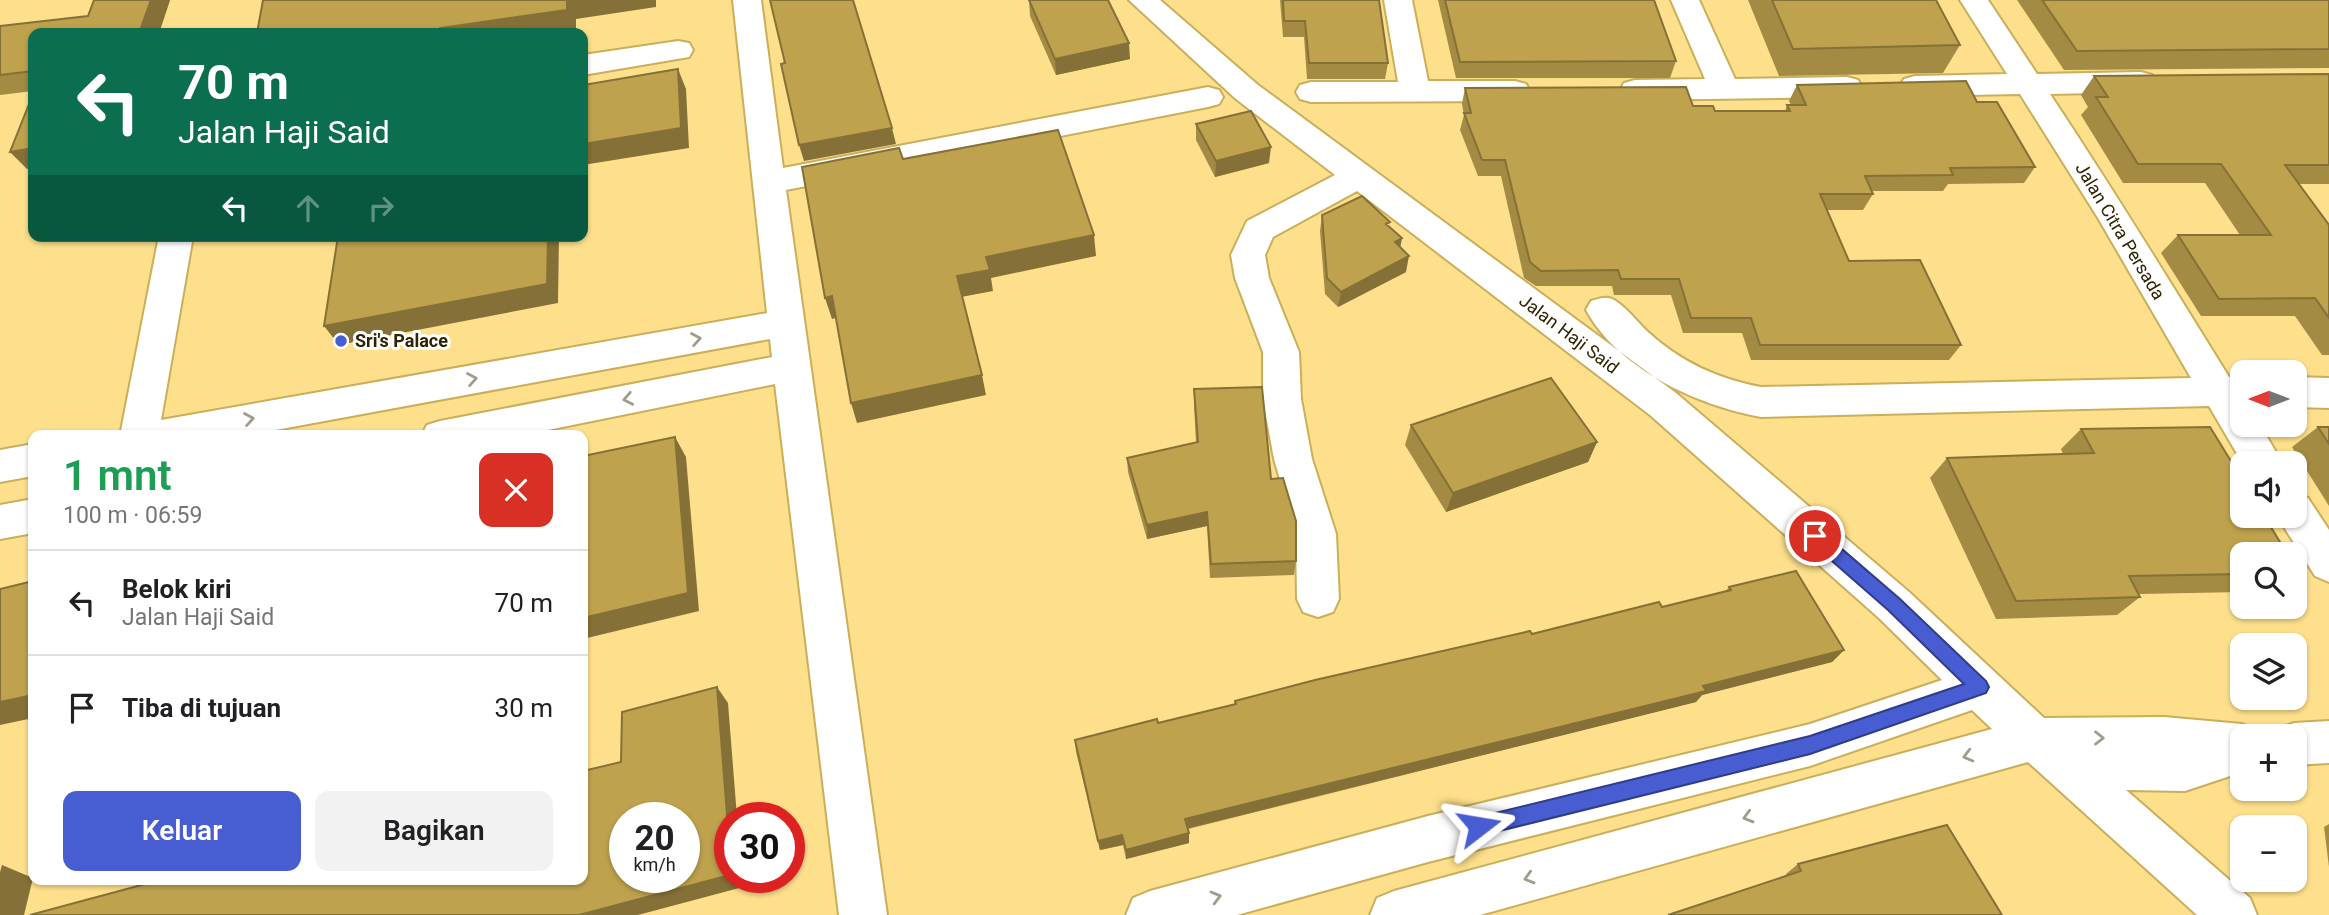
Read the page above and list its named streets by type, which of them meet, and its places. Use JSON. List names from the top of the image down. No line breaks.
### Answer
{"streets":{"street":["Jalan Citra Persada","Jalan Haji Said"]},"places":["Sri's Palace"],"north":"left","page":{"turn":["70 m","Jalan Haji Said"],"map_buttons":["+","−"],"heading":["1 mnt","100 m · 06:59"],"list":[{"name":"Belok kiri","note":"Jalan Haji Said","value":"70 m"},{"name":"Tiba di tujuan","value":"30 m"}],"buttons":["Keluar","Bagikan"],"speed":"20 km/h","limit":"30"}}
